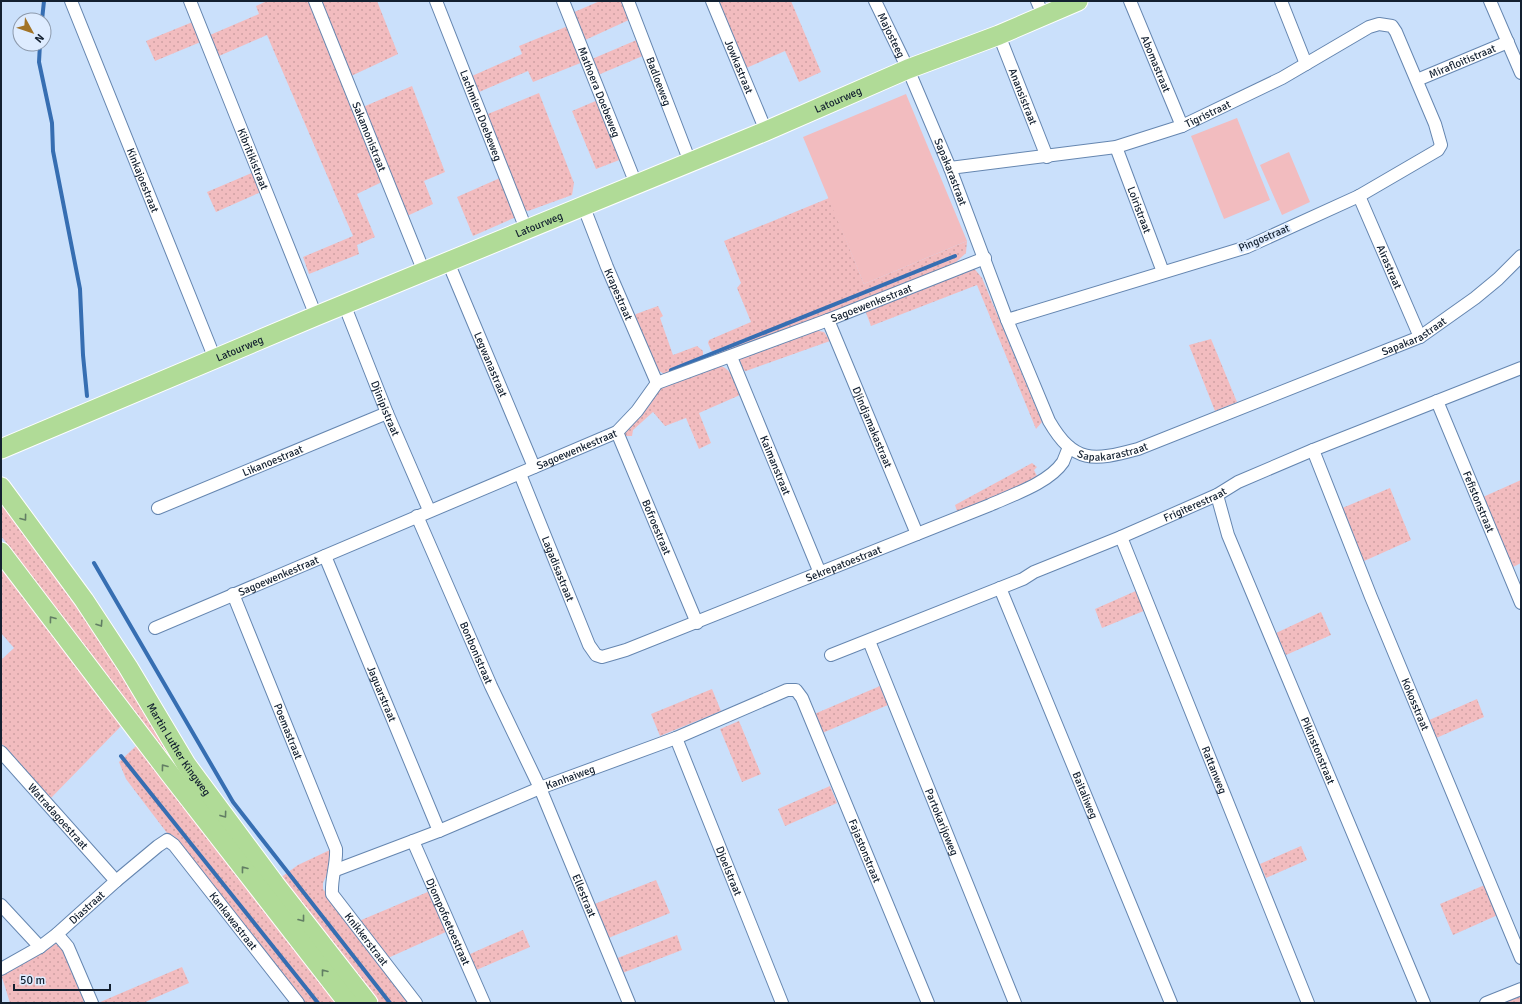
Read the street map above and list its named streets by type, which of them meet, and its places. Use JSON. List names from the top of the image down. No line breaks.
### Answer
{"streets":{"main road":["Latourweg","Martin Luther Kingweg"],"street":["Majosteeg","Mirafloitistraat","Abomastraat","Jowkastraat","Badloeweg","Mathoera Doebeweg","Anansistraat","Tigristraat","Lachmien Doebeweg","Sakamonistraat","Kibritikistraat","Sapakarastraat","Kinkajoestraat","Loiristraat","Pingostraat","Airastraat","Krapestraat","Sagoewenkestraat","Legwanastraat","Djinipistraat","Djindjamakastraat","Likanoestraat","Kaimanstraat","Fefistonstraat","Frigiterestraat","Bofroestraat","Sekrepatoestraat","Lagadisastraat","Bonbonistraat","Jaguarstraat","Kokosstraat","Poemastraat","Pikinstonstraat","Rattanweg","Kanhaiweg","Baitaliweg","Watradagoestraat","Partokarijoweg","Fajastonstraat","Djoelstraat","Ellestraat","Diastraat","Kankawastraat","Djompofoetoestraat","Knikkerstraat"]},"crossings":[["Majosteeg","Latourweg"],["Majosteeg","Sapakarastraat"],["Mirafloitistraat","Tigristraat"],["Mirafloitistraat","Pingostraat"],["Abomastraat","Tigristraat"],["Jowkastraat","Latourweg"],["Badloeweg","Latourweg"],["Mathoera Doebeweg","Latourweg"],["Anansistraat","Latourweg"],["Anansistraat","Tigristraat"],["Latourweg","Lachmien Doebeweg"],["Latourweg","Sakamonistraat"],["Latourweg","Kibritikistraat"],["Latourweg","Sapakarastraat"],["Latourweg","Kinkajoestraat"],["Latourweg","Krapestraat"],["Latourweg","Legwanastraat"],["Latourweg","Djinipistraat"],["Tigristraat","Sapakarastraat"],["Tigristraat","Loiristraat"],["Tigristraat","Pingostraat"],["Sapakarastraat","Pingostraat"],["Sapakarastraat","Airastraat"],["Sapakarastraat","Sagoewenkestraat"],["Sapakarastraat","Sekrepatoestraat"],["Loiristraat","Pingostraat"],["Pingostraat","Airastraat"],["Krapestraat","Sagoewenkestraat"],["Sagoewenkestraat","Legwanastraat"],["Sagoewenkestraat","Djinipistraat"],["Sagoewenkestraat","Djindjamakastraat"],["Sagoewenkestraat","Kaimanstraat"],["Sagoewenkestraat","Bofroestraat"],["Sagoewenkestraat","Lagadisastraat"],["Sagoewenkestraat","Bonbonistraat"],["Sagoewenkestraat","Jaguarstraat"],["Sagoewenkestraat","Poemastraat"],["Djinipistraat","Likanoestraat"],["Djindjamakastraat","Sekrepatoestraat"],["Kaimanstraat","Sekrepatoestraat"],["Fefistonstraat","Frigiterestraat"],["Frigiterestraat","Kokosstraat"],["Frigiterestraat","Pikinstonstraat"],["Frigiterestraat","Rattanweg"],["Frigiterestraat","Baitaliweg"],["Frigiterestraat","Partokarijoweg"],["Bofroestraat","Sekrepatoestraat"],["Sekrepatoestraat","Lagadisastraat"],["Bonbonistraat","Kanhaiweg"],["Bonbonistraat","Ellestraat"],["Jaguarstraat","Kanhaiweg"],["Poemastraat","Kanhaiweg"],["Poemastraat","Knikkerstraat"],["Kanhaiweg","Fajastonstraat"],["Kanhaiweg","Djoelstraat"],["Kanhaiweg","Ellestraat"],["Kanhaiweg","Djompofoetoestraat"],["Kanhaiweg","Knikkerstraat"],["Watradagoestraat","Diastraat"],["Diastraat","Kankawastraat"]],"scale_bar":"50 m","north":"bottom right"}
